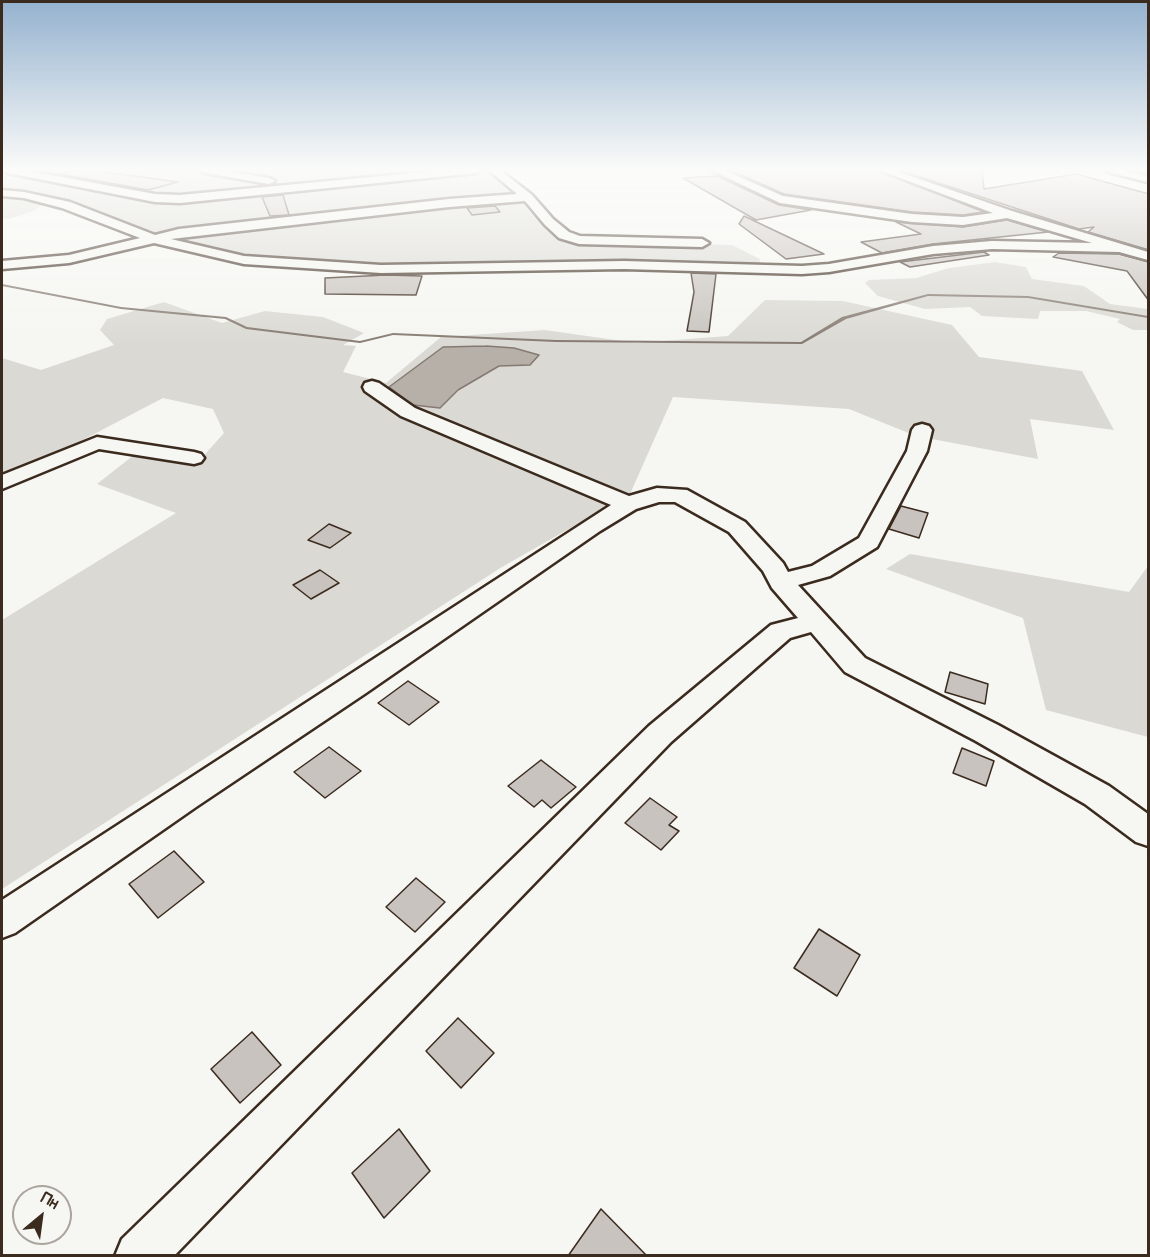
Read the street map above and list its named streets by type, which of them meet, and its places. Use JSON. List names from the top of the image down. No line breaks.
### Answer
{"north":"top right"}
